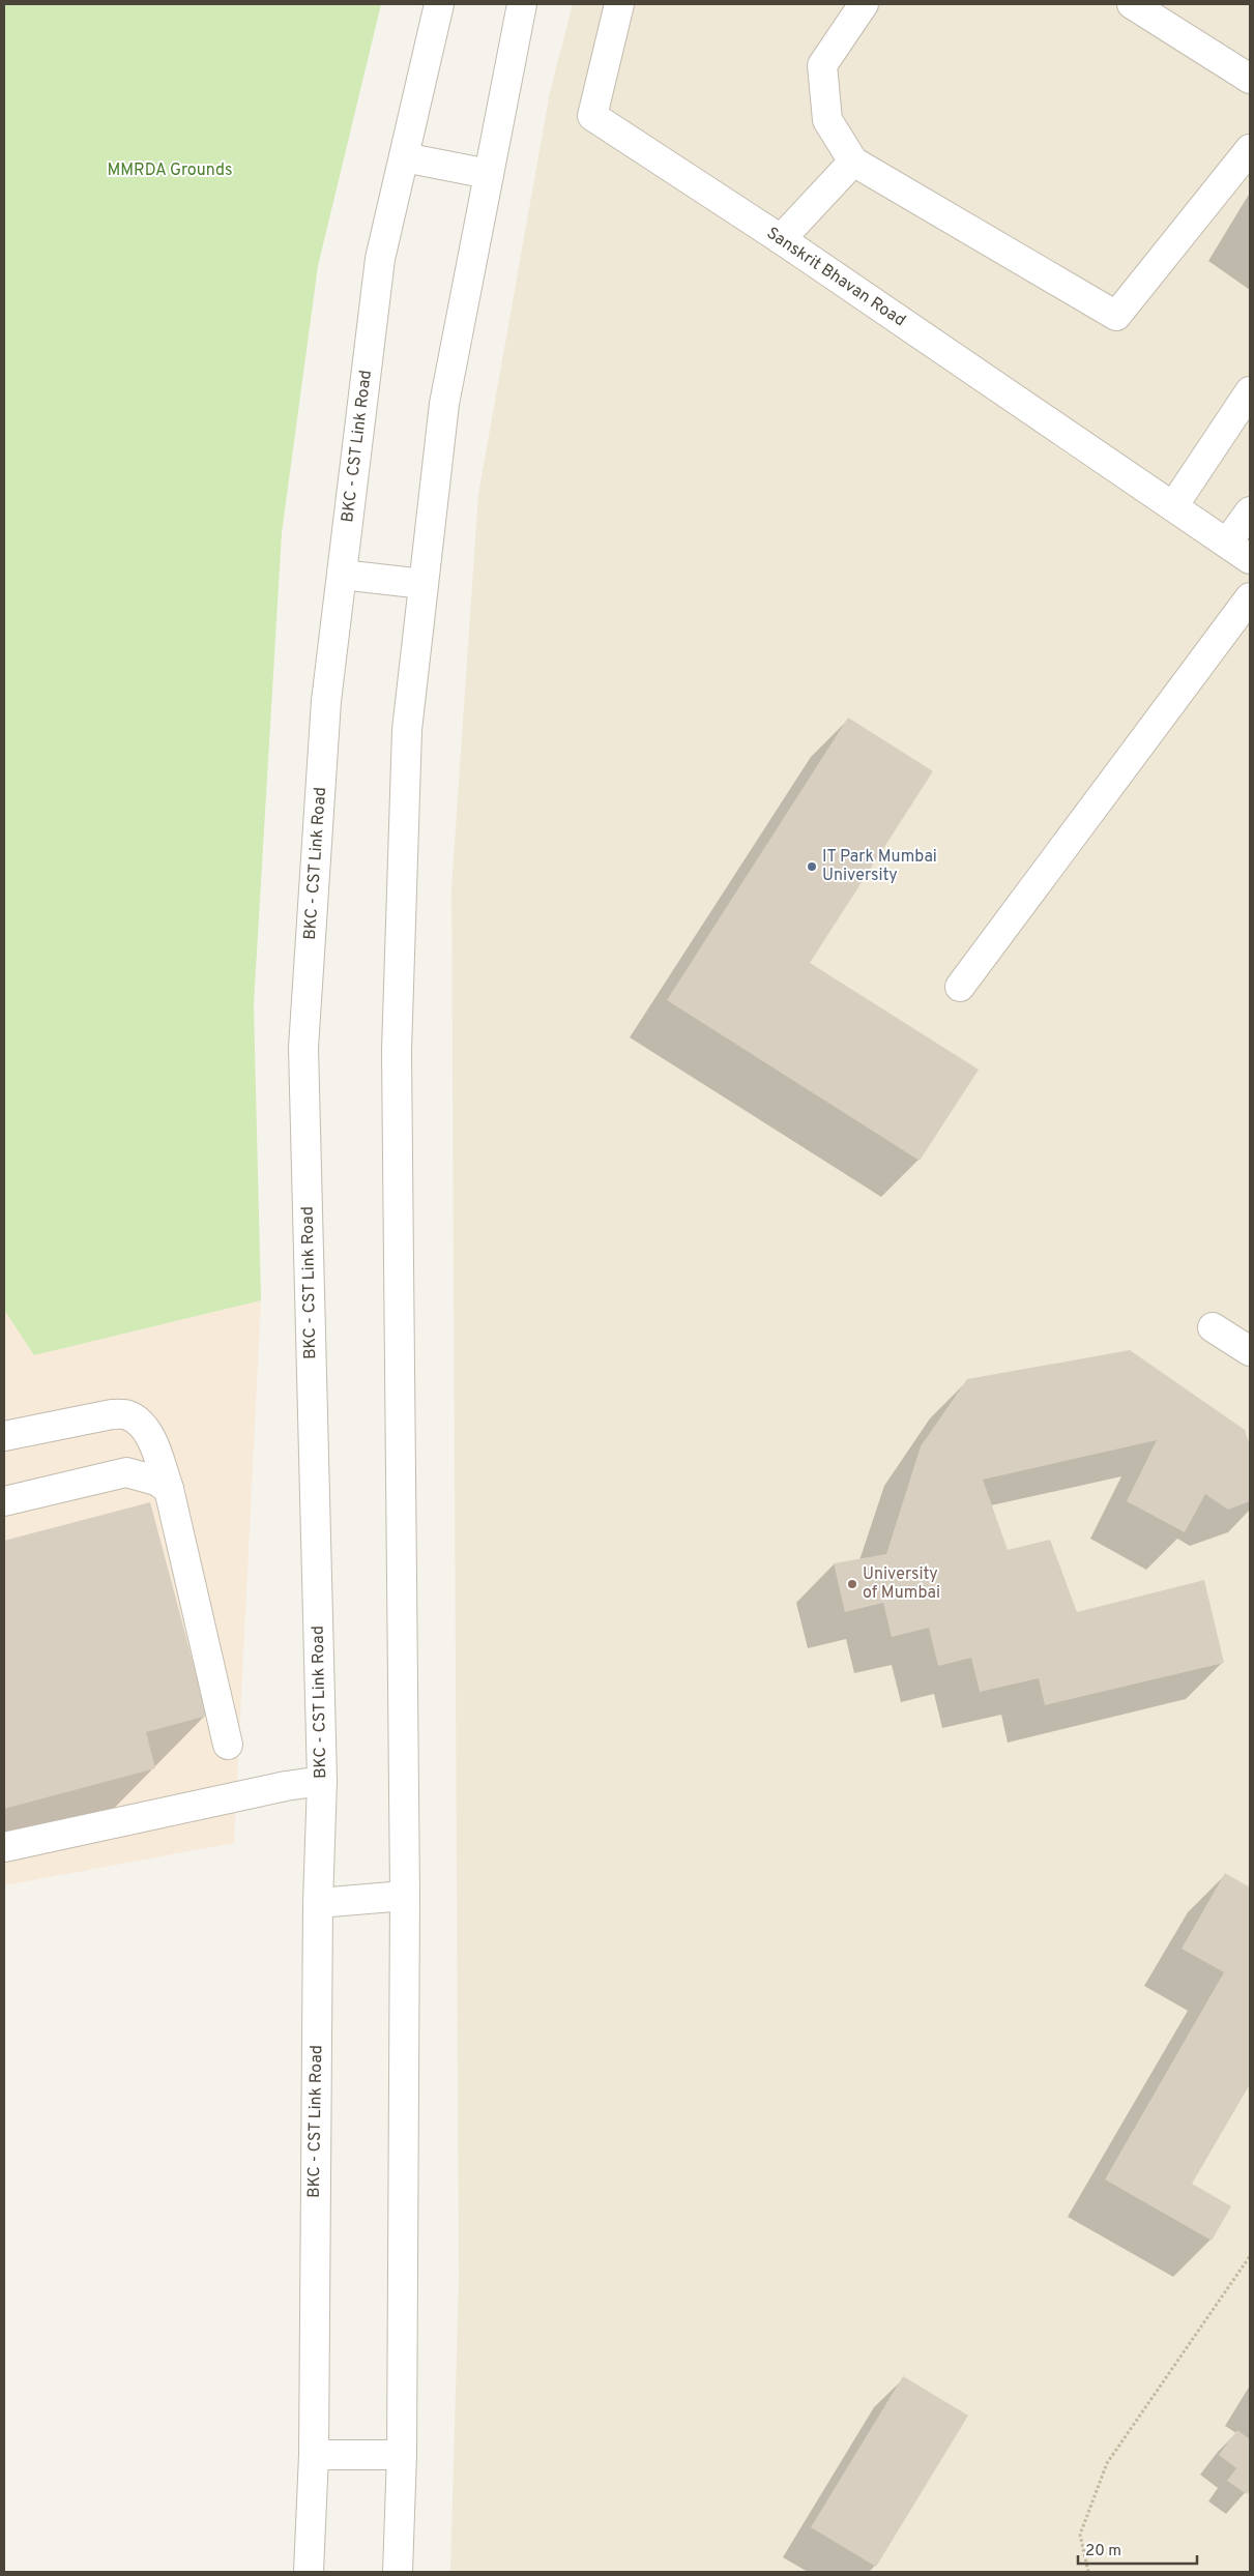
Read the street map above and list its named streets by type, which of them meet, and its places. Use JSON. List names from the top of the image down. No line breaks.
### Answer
{"streets":{"street":["Sanskrit Bhavan Road","BKC - CST Link Road"]},"parks":["MMRDA Grounds"],"places":["IT Park Mumbai University","University of Mumbai"],"scale_bar":"20 m"}
